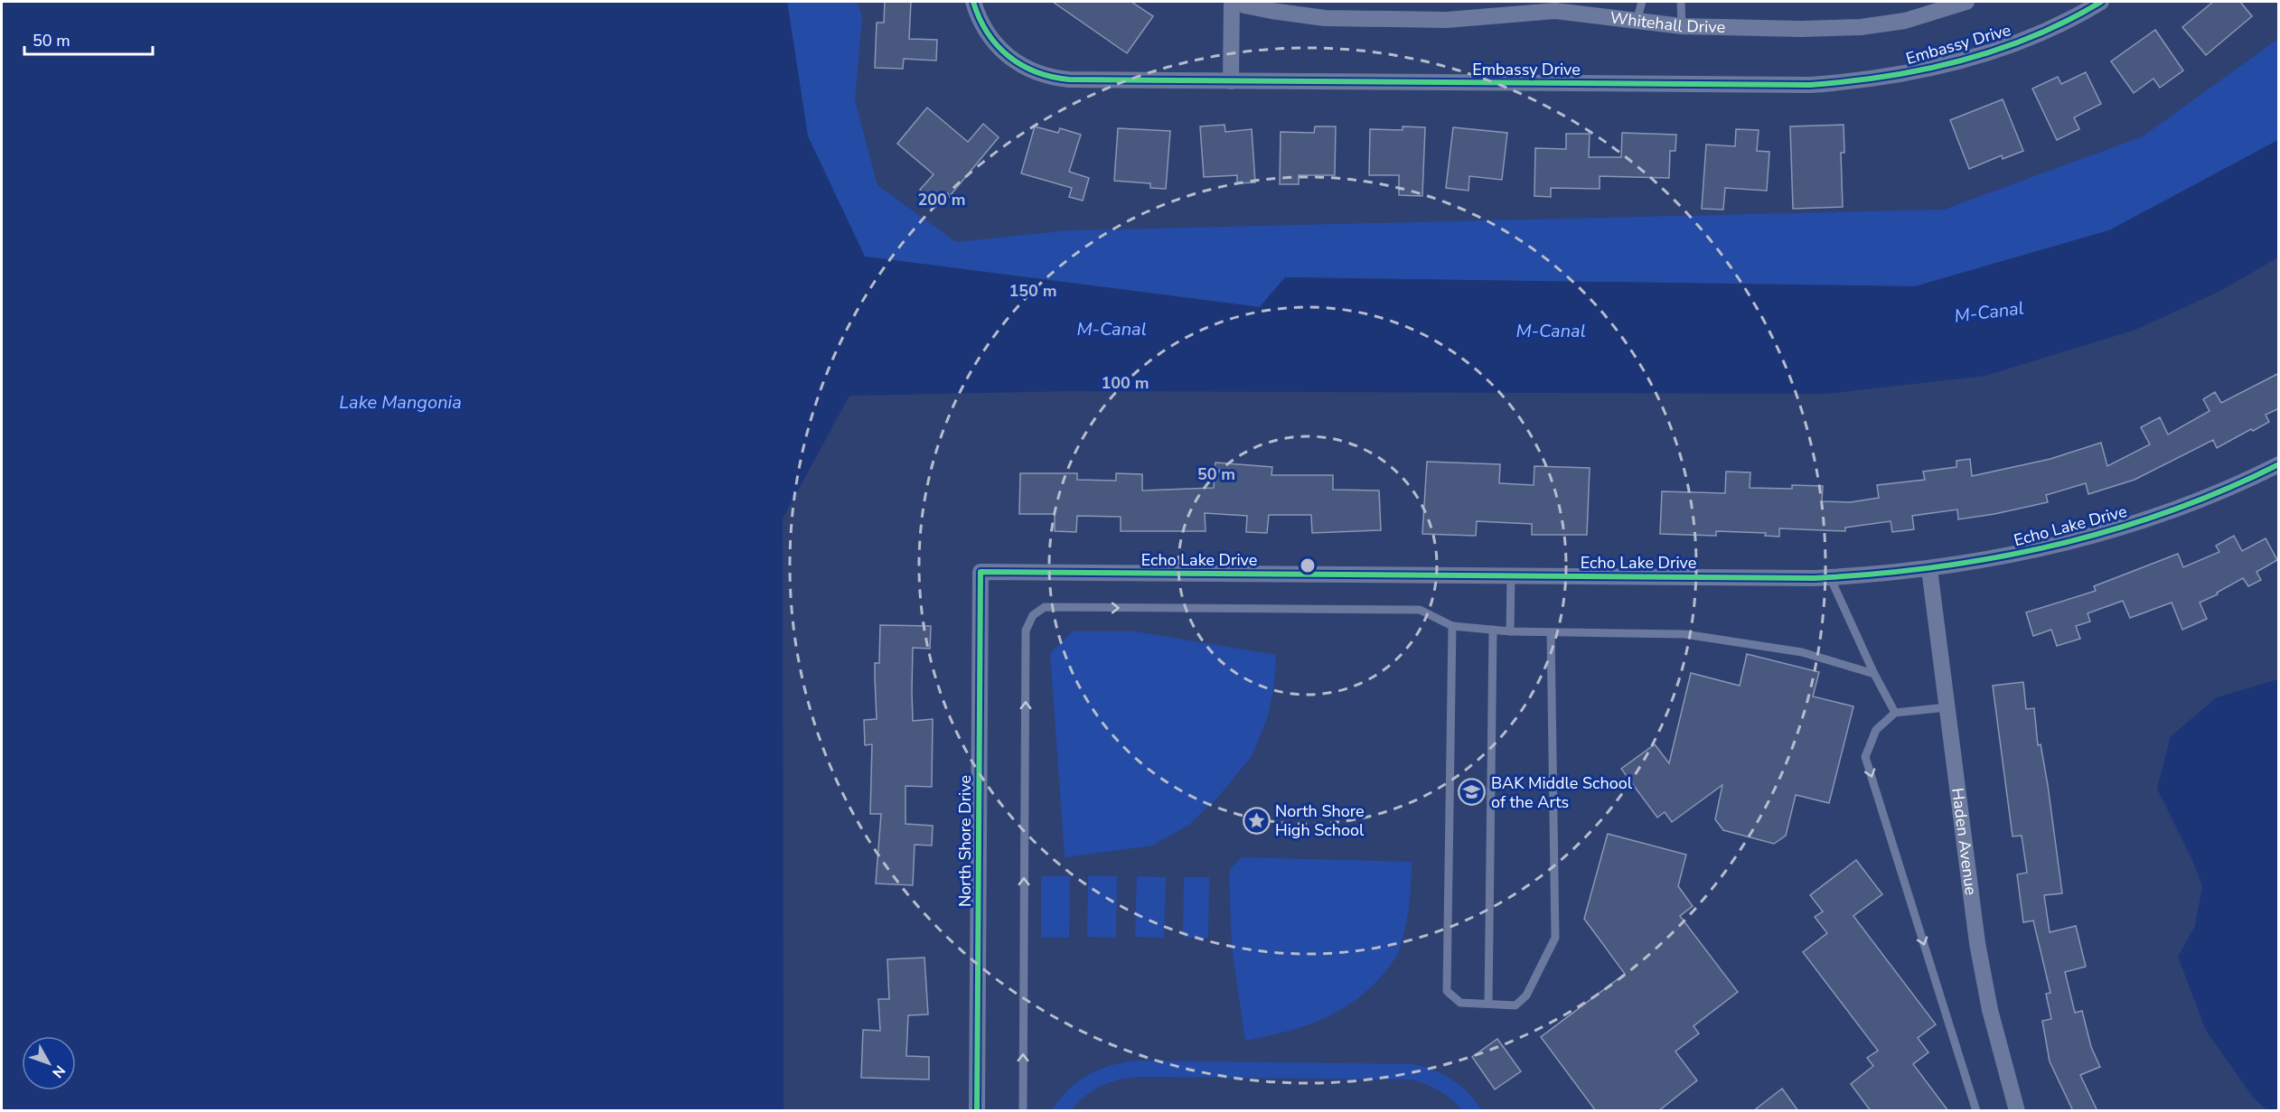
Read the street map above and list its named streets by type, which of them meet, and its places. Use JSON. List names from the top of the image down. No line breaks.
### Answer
{"streets":{"street":["Whitehall Drive","Embassy Drive","Echo Lake Drive","North Shore Drive","Haden Avenue"]},"crossings":[["Echo Lake Drive","North Shore Drive"],["Echo Lake Drive","Haden Avenue"]],"water":["M-Canal","Lake Mangonia"],"places":{"school or university":["BAK Middle School of the Arts"],"place":["North Shore High School"]},"scale_bar":"50 m","north":"bottom right","rings":["200 m","150 m","100 m","50 m"]}
